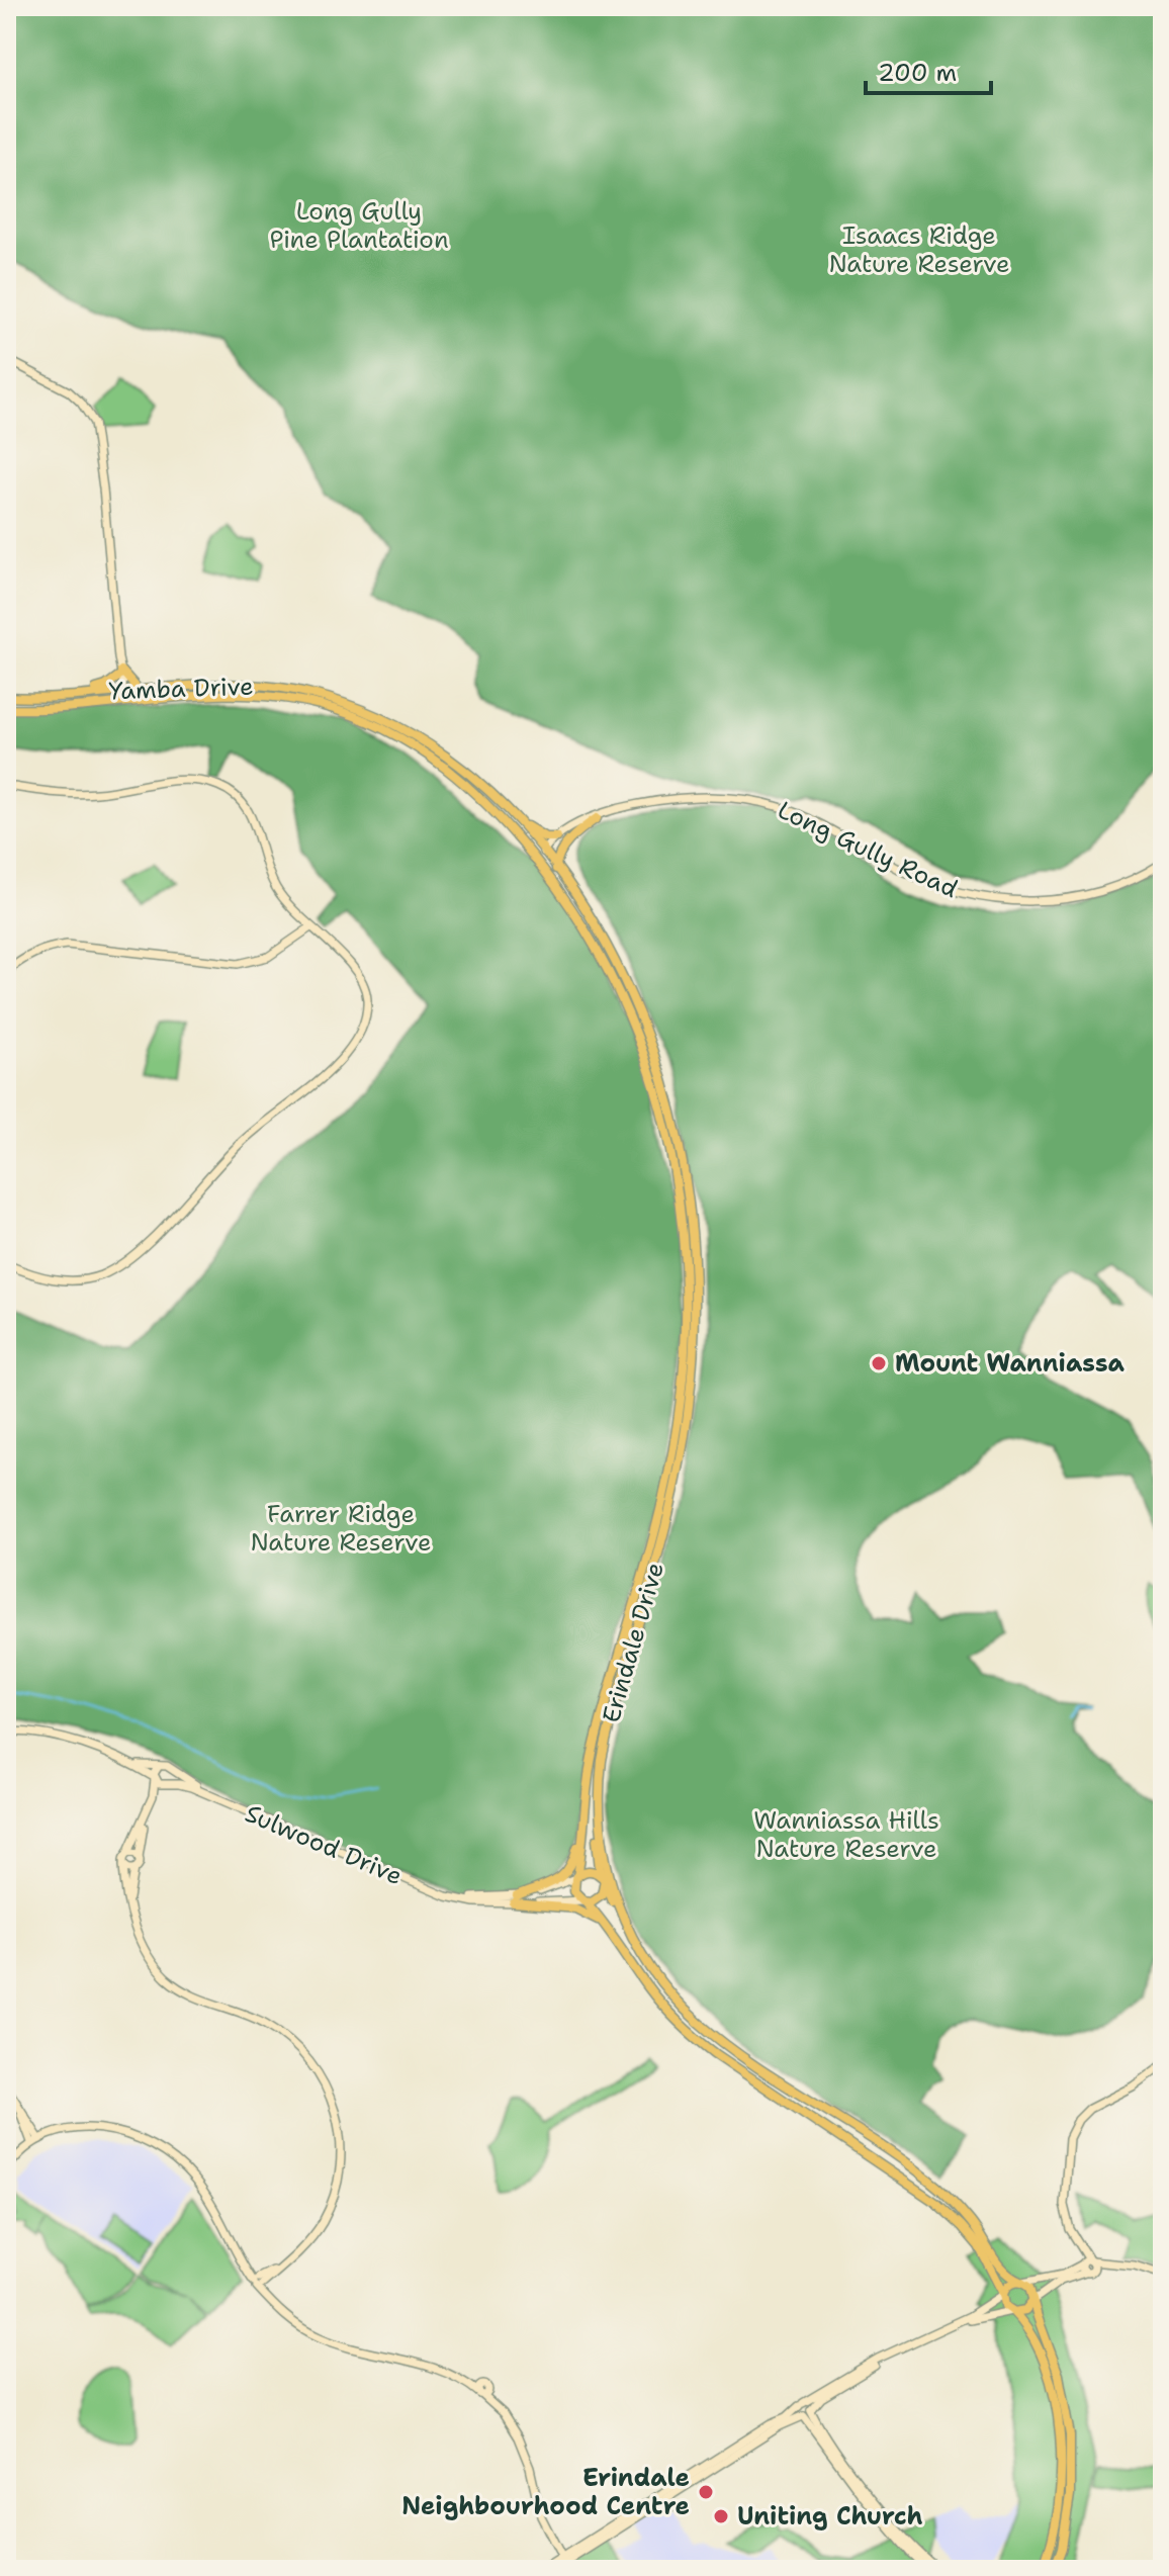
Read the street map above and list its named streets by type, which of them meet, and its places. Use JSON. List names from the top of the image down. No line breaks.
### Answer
{"streets":{"main road":["Yamba Drive","Erindale Drive"],"street":["Long Gully Road","Sulwood Drive"]},"crossings":[["Yamba Drive","Long Gully Road"],["Yamba Drive","Erindale Drive"],["Long Gully Road","Erindale Drive"],["Erindale Drive","Sulwood Drive"]],"parks":["Long Gully Pine Plantation","Isaacs Ridge Nature Reserve","Farrer Ridge Nature Reserve","Wanniassa Hills Nature Reserve"],"places":["Mount Wanniassa","Erindale Neighbourhood Centre","Uniting Church"],"scale_bar":"200 m"}
